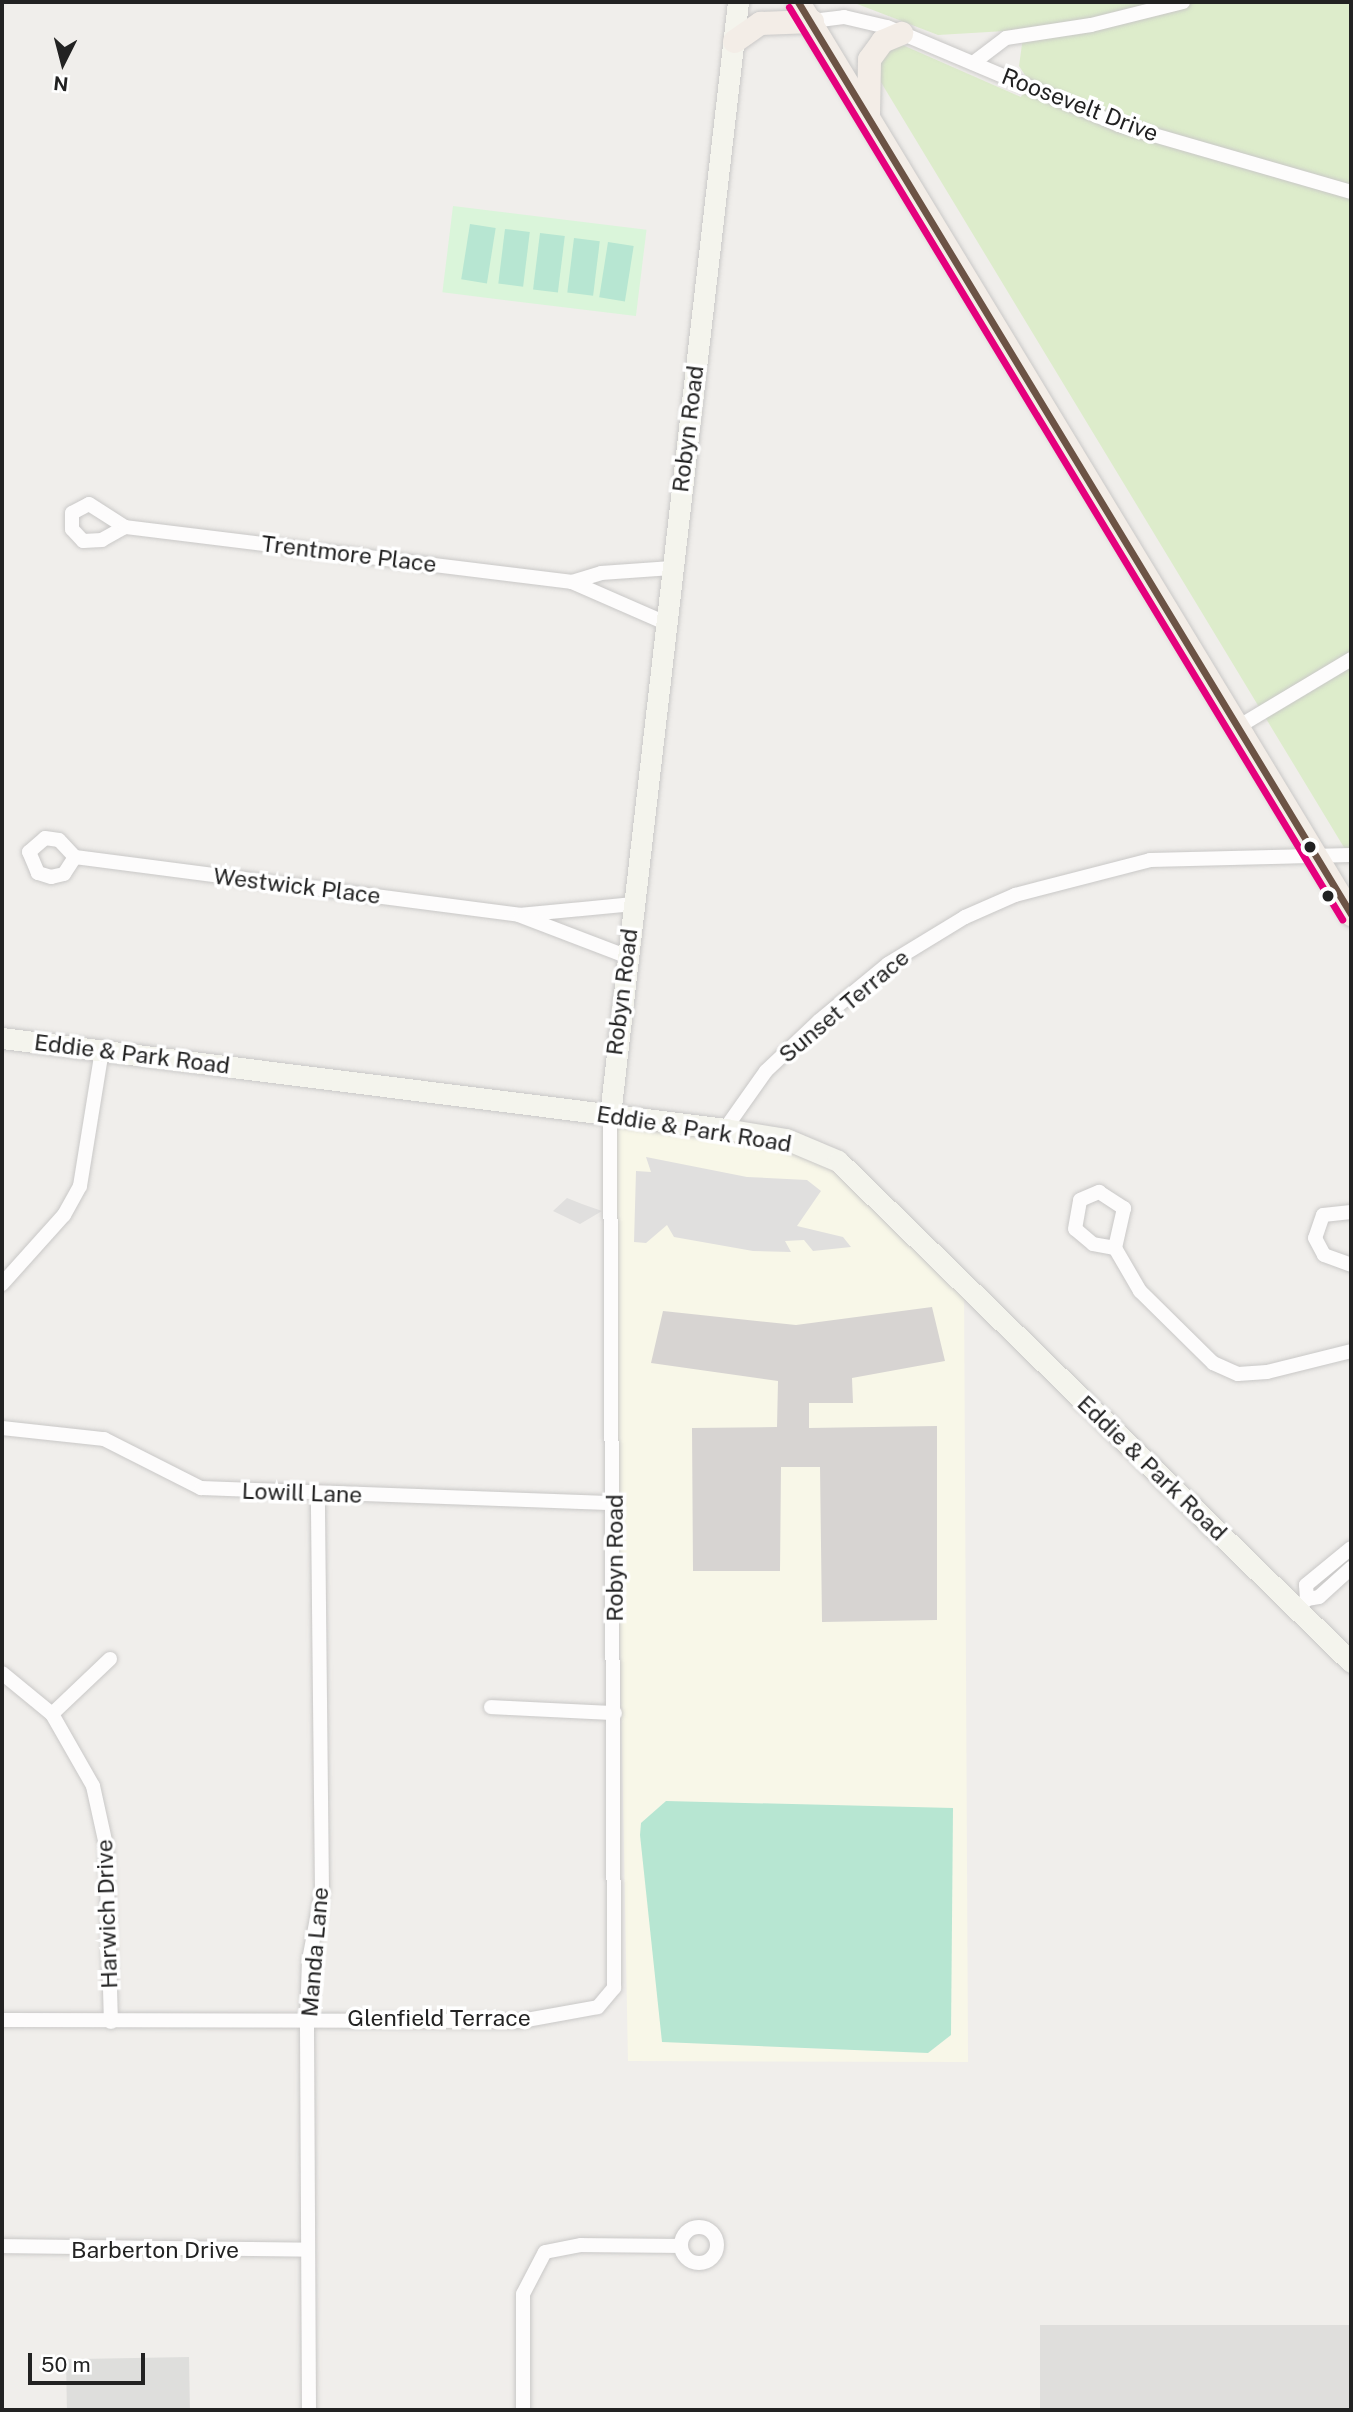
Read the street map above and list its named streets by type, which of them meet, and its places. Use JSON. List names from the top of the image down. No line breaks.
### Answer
{"streets":{"street":["Roosevelt Drive","Robyn Road","Trentmore Place","Westwick Place","Sunset Terrace","Eddie & Park Road","Lowill Lane","Harwich Drive","Manda Lane","Glenfield Terrace","Barberton Drive"]},"crossings":[["Robyn Road","Trentmore Place"],["Robyn Road","Westwick Place"],["Robyn Road","Eddie & Park Road"],["Robyn Road","Lowill Lane"],["Robyn Road","Glenfield Terrace"],["Sunset Terrace","Eddie & Park Road"],["Lowill Lane","Manda Lane"],["Harwich Drive","Glenfield Terrace"],["Manda Lane","Glenfield Terrace"],["Manda Lane","Barberton Drive"]],"scale_bar":"50 m","north":"bottom"}
